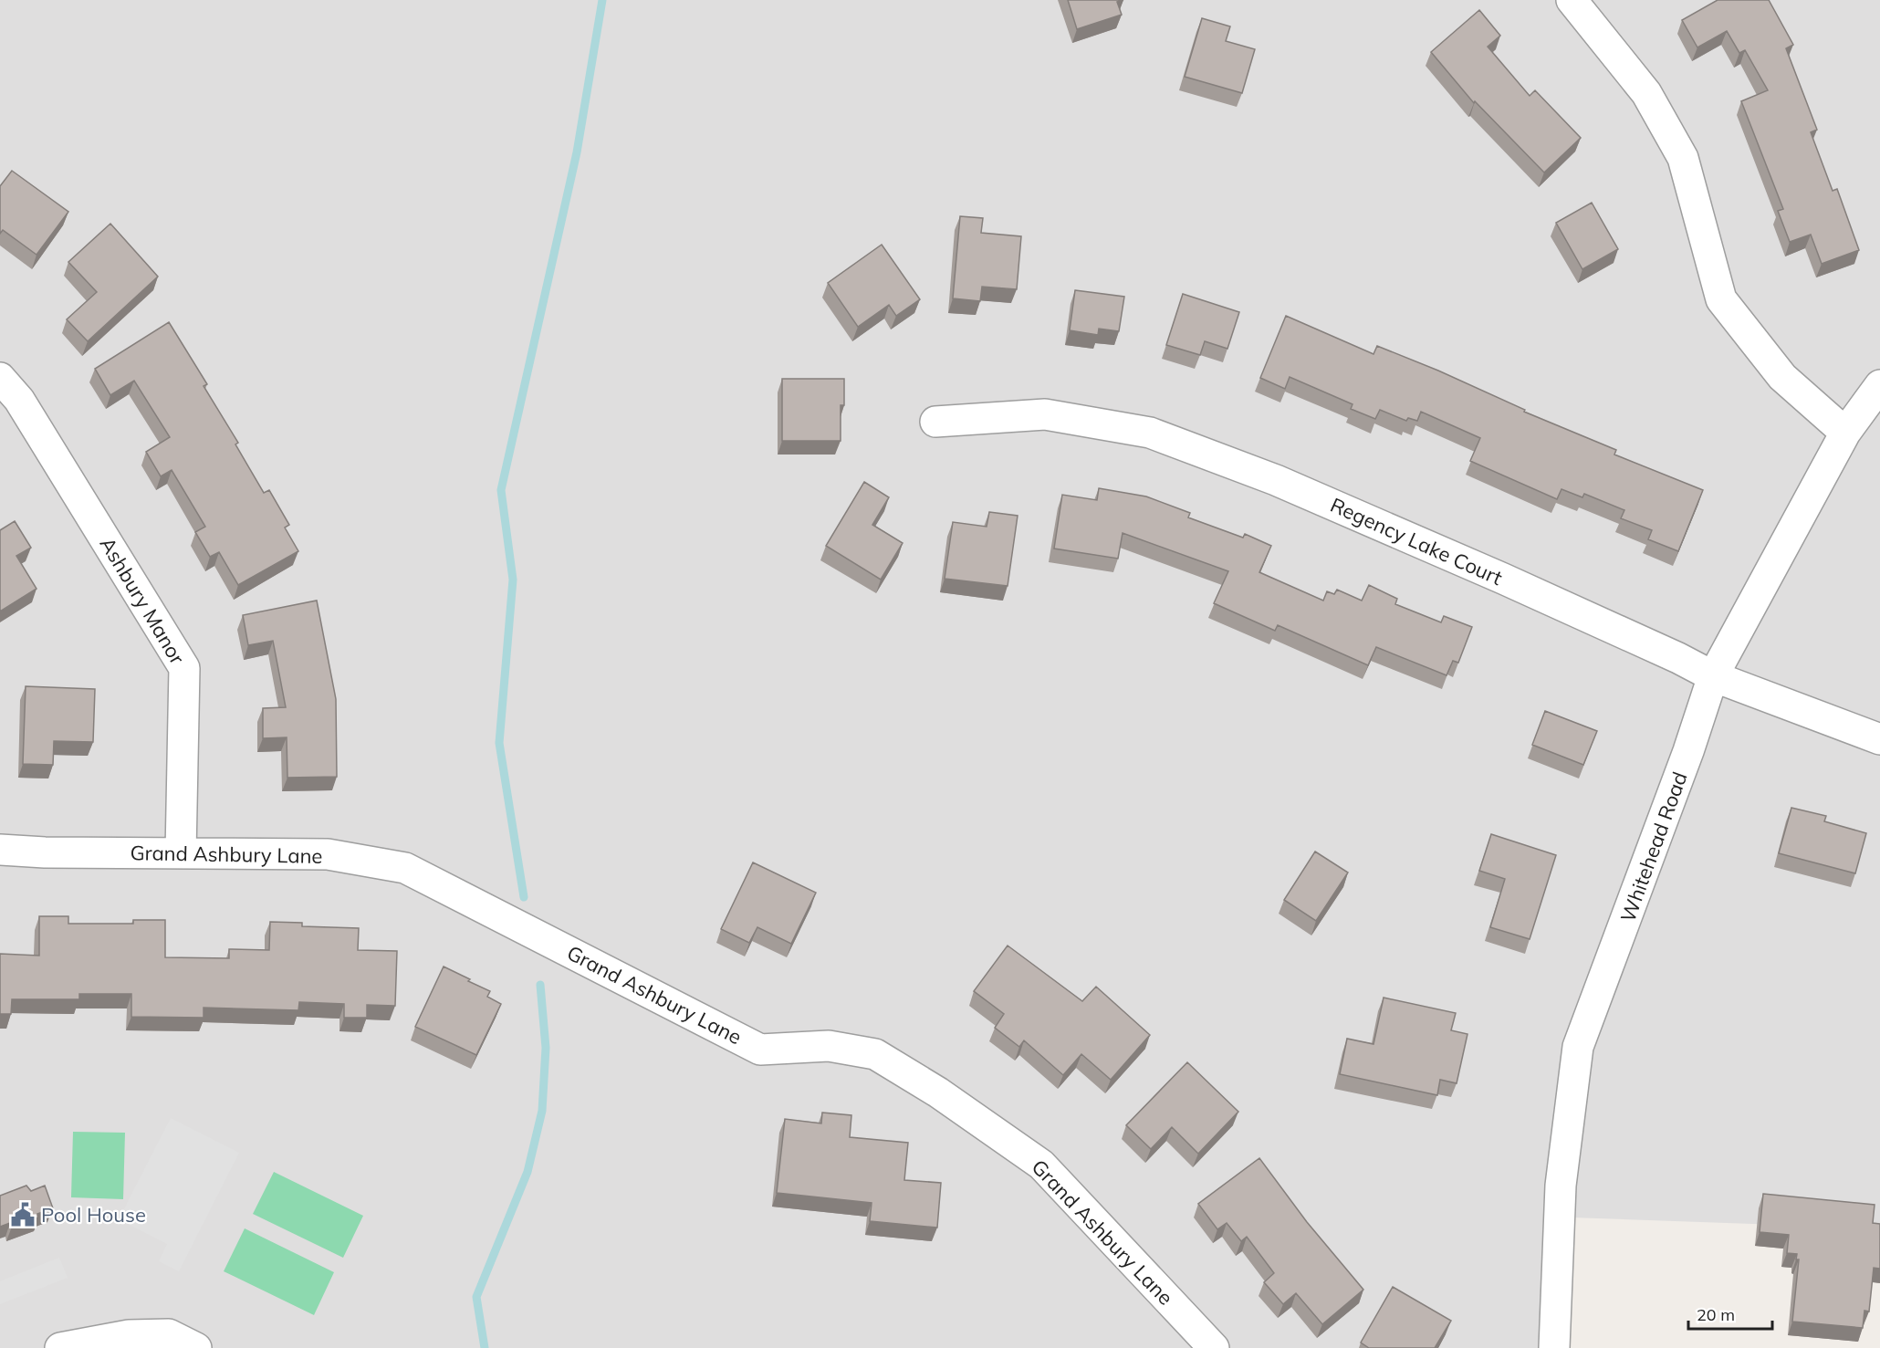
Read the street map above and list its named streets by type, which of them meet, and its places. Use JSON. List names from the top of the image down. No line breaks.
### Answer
{"streets":{"street":["Regency Lake Court","Ashbury Manor","Whitehead Road","Grand Ashbury Lane"]},"crossings":[["Regency Lake Court","Whitehead Road"],["Ashbury Manor","Grand Ashbury Lane"]],"places":{"public building":["Pool House"]},"scale_bar":"20 m"}
